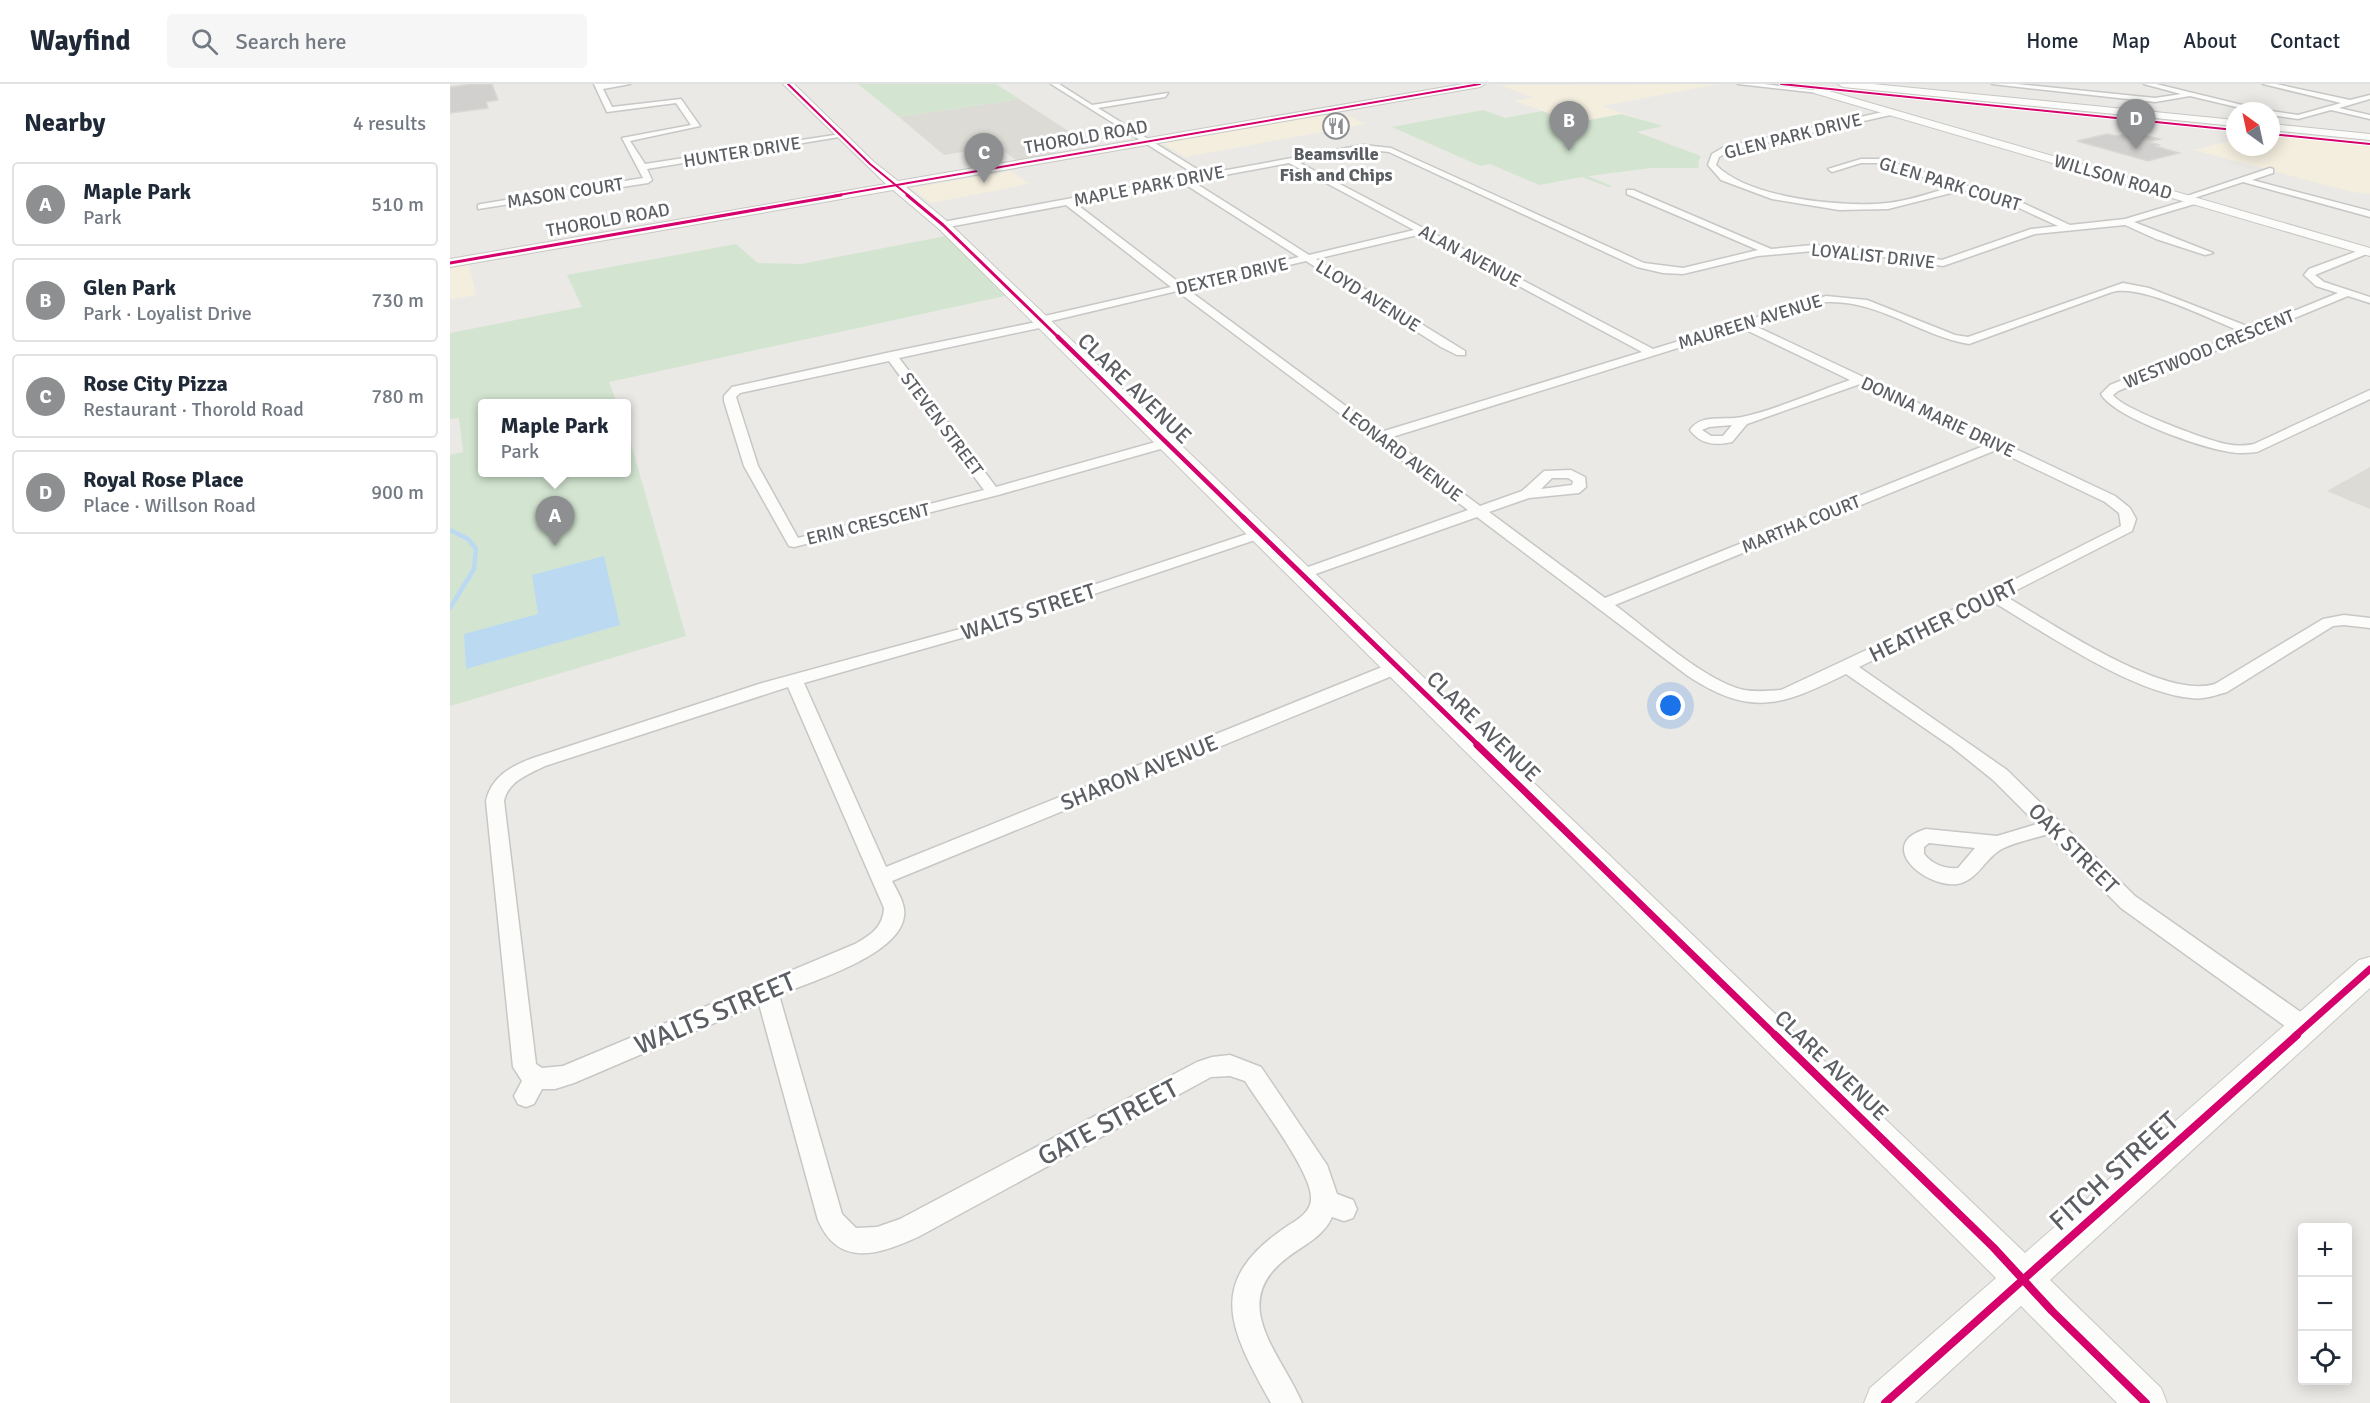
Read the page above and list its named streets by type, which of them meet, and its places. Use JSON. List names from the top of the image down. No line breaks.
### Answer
{"streets":{"street":["GLEN PARK DRIVE","THOROLD ROAD","HUNTER DRIVE","WILLSON ROAD","GLEN PARK COURT","MAPLE PARK DRIVE","MASON COURT","ALAN AVENUE","LOYALIST DRIVE","DEXTER DRIVE","LLOYD AVENUE","MAUREEN AVENUE","WESTWOOD CRESCENT","CLARE AVENUE","DONNA MARIE DRIVE","STEVEN STREET","LEONARD AVENUE","ERIN CRESCENT","MARTHA COURT","WALTS STREET","HEATHER COURT","SHARON AVENUE","OAK STREET","GATE STREET","FITCH STREET"]},"crossings":[["GLEN PARK DRIVE","WILLSON ROAD"],["GLEN PARK DRIVE","GLEN PARK COURT"],["THOROLD ROAD","CLARE AVENUE"],["HUNTER DRIVE","MASON COURT"],["HUNTER DRIVE","CLARE AVENUE"],["WILLSON ROAD","LOYALIST DRIVE"],["GLEN PARK COURT","LOYALIST DRIVE"],["MAPLE PARK DRIVE","ALAN AVENUE"],["MAPLE PARK DRIVE","LOYALIST DRIVE"],["MAPLE PARK DRIVE","LLOYD AVENUE"],["MAPLE PARK DRIVE","CLARE AVENUE"],["MAPLE PARK DRIVE","LEONARD AVENUE"],["ALAN AVENUE","DEXTER DRIVE"],["ALAN AVENUE","MAUREEN AVENUE"],["DEXTER DRIVE","LLOYD AVENUE"],["DEXTER DRIVE","CLARE AVENUE"],["DEXTER DRIVE","LEONARD AVENUE"],["DEXTER DRIVE","ERIN CRESCENT"],["MAUREEN AVENUE","WESTWOOD CRESCENT"],["MAUREEN AVENUE","DONNA MARIE DRIVE"],["MAUREEN AVENUE","LEONARD AVENUE"],["CLARE AVENUE","ERIN CRESCENT"],["CLARE AVENUE","WALTS STREET"],["CLARE AVENUE","SHARON AVENUE"],["CLARE AVENUE","FITCH STREET"],["DONNA MARIE DRIVE","MARTHA COURT"],["DONNA MARIE DRIVE","HEATHER COURT"],["STEVEN STREET","ERIN CRESCENT"],["LEONARD AVENUE","MARTHA COURT"],["LEONARD AVENUE","HEATHER COURT"],["WALTS STREET","SHARON AVENUE"],["WALTS STREET","GATE STREET"],["HEATHER COURT","OAK STREET"],["OAK STREET","FITCH STREET"]],"places":{"restaurant":["Beamsville Fish and Chips"]},"north":"top left","page":{"header":"Wayfind","search":"Search here","nav":["Home","Map","About","Contact"],"heading":["Nearby","4 results"],"pins":["D","B","C","A"],"list":[{"mark":"A","name":"Maple Park","note":"Park","value":"510 m"},{"mark":"B","name":"Glen Park","note":"Park · Loyalist Drive","value":"730 m"},{"mark":"C","name":"Rose City Pizza","note":"Restaurant · Thorold Road","value":"780 m"},{"mark":"D","name":"Royal Rose Place","note":"Place · Willson Road","value":"900 m"}],"popup":["Maple Park","Park"],"map_buttons":["+","−"]}}
